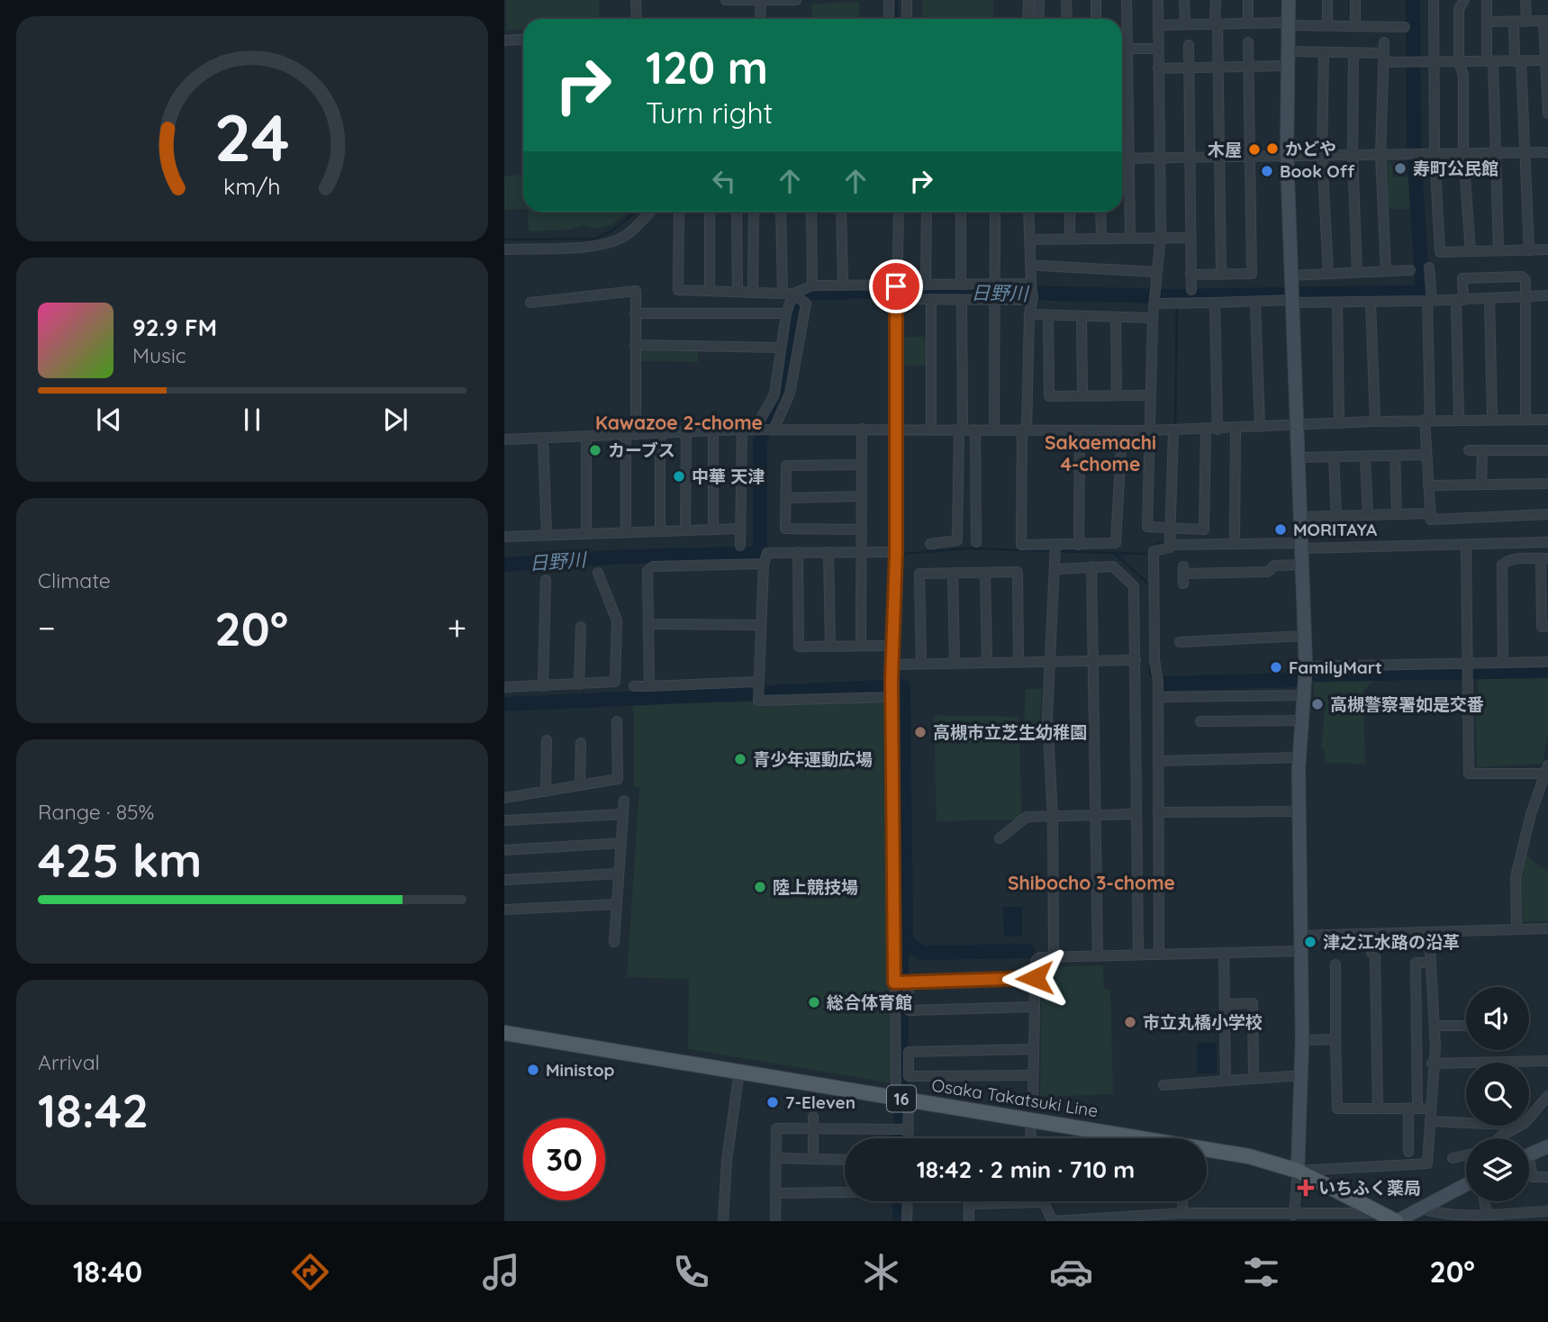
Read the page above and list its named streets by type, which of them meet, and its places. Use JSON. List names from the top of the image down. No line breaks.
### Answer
{"streets":{"main road":["Osaka Takatsuki Line","16"]},"districts":["Kawazoe 2-chome","Sakaemachi 4-chome","Shibocho 3-chome"],"water":["日野川"],"places":{"other":["かどや","木屋","寿町公民館","Book Off","カーブス","中華 天津","MORITAYA","FamilyMart","高槻警察署如是交番","高槻市立芝生幼稚園","青少年運動広場","陸上競技場","津之江水路の沿革","総合体育館","市立丸橋小学校","Ministop","7-Eleven"],"health":["いちふく薬局"]},"page":{"turn":["120 m","Turn right"],"song":["92.9 FM","Music"],"tile":["Climate",["Range · 85%","425 km"],["Arrival","18:42"]],"heat":["−","20°","+"],"limit":"30","trip":"18:42 · 2 min · 710 m","tabs":["18:40","20°"],"gauge":["24","km/h"]}}
